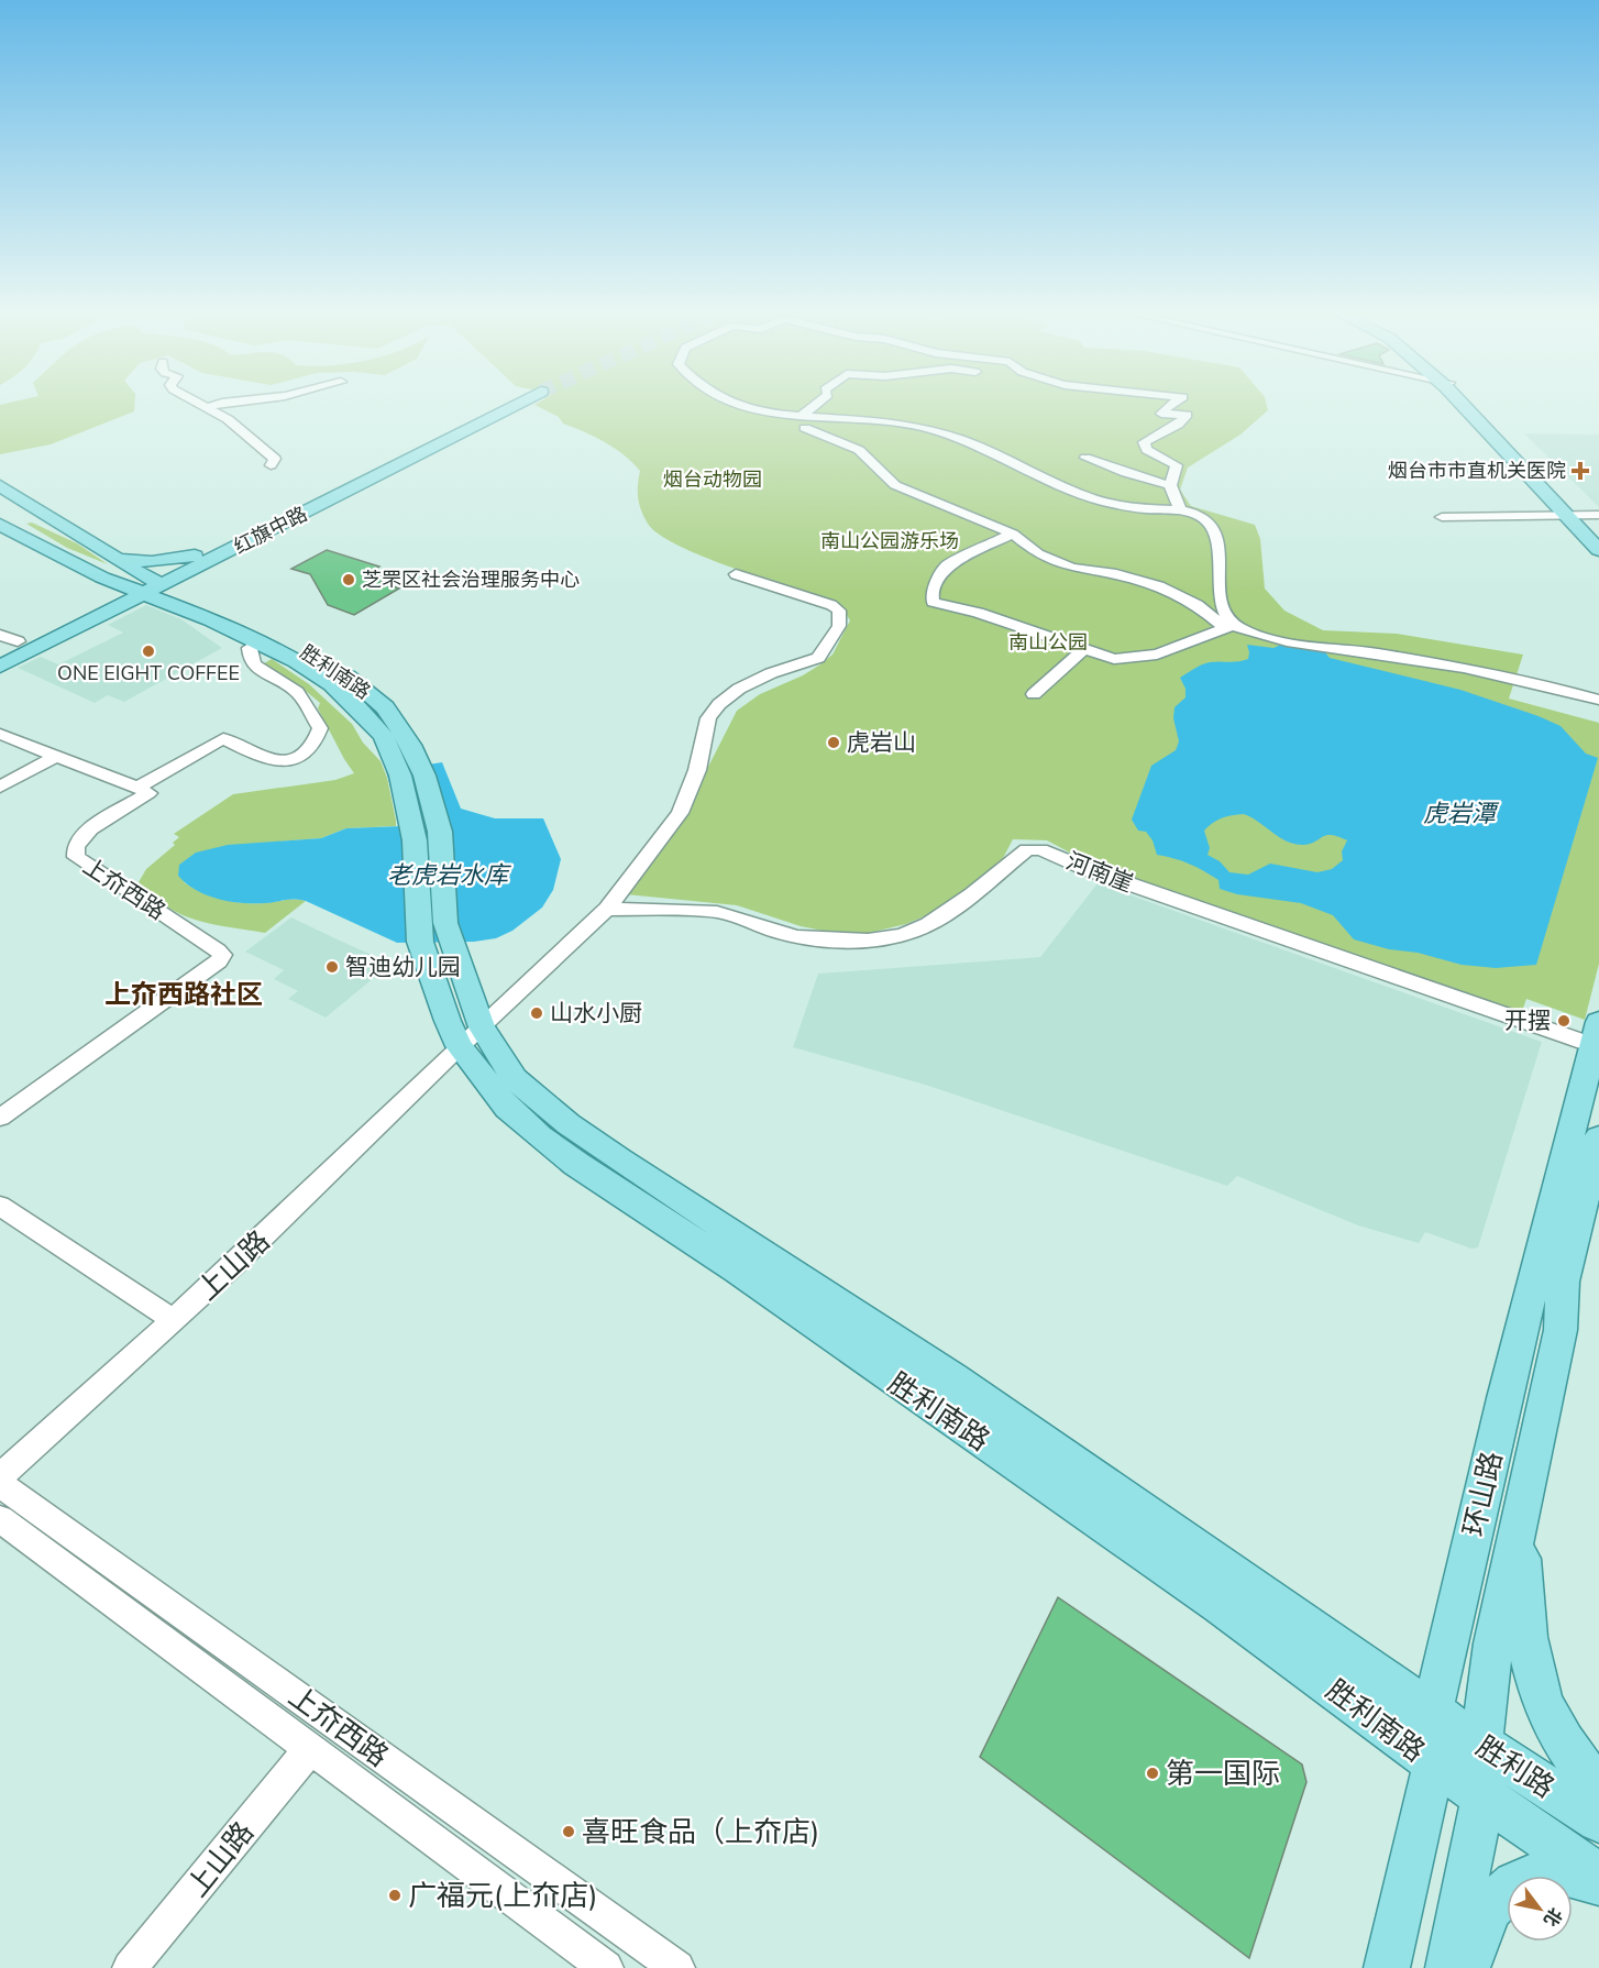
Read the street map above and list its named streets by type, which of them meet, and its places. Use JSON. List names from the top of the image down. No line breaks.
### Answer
{"streets":{"main road":["红旗中路","胜利南路","环山路","胜利路"],"street":["河南崖","上夼西路","上山路"]},"crossings":[["红旗中路","胜利南路"],["胜利南路","上山路"],["胜利南路","环山路"],["胜利南路","胜利路"],["河南崖","上山路"],["河南崖","环山路"],["上夼西路","上山路"],["环山路","胜利路"]],"districts":["上夼西路社区"],"water":["虎岩潭","老虎岩水库"],"parks":["烟台动物园","南山公园游乐场","南山公园"],"places":{"health":["烟台市市直机关医院"],"other":["芝罘区社会治理服务中心","ONE EIGHT COFFEE","虎岩山","智迪幼儿园","山水小厨","开摆","第一国际","喜旺食品（上夼店)","广福元(上夼店)"]},"north":"bottom right"}
